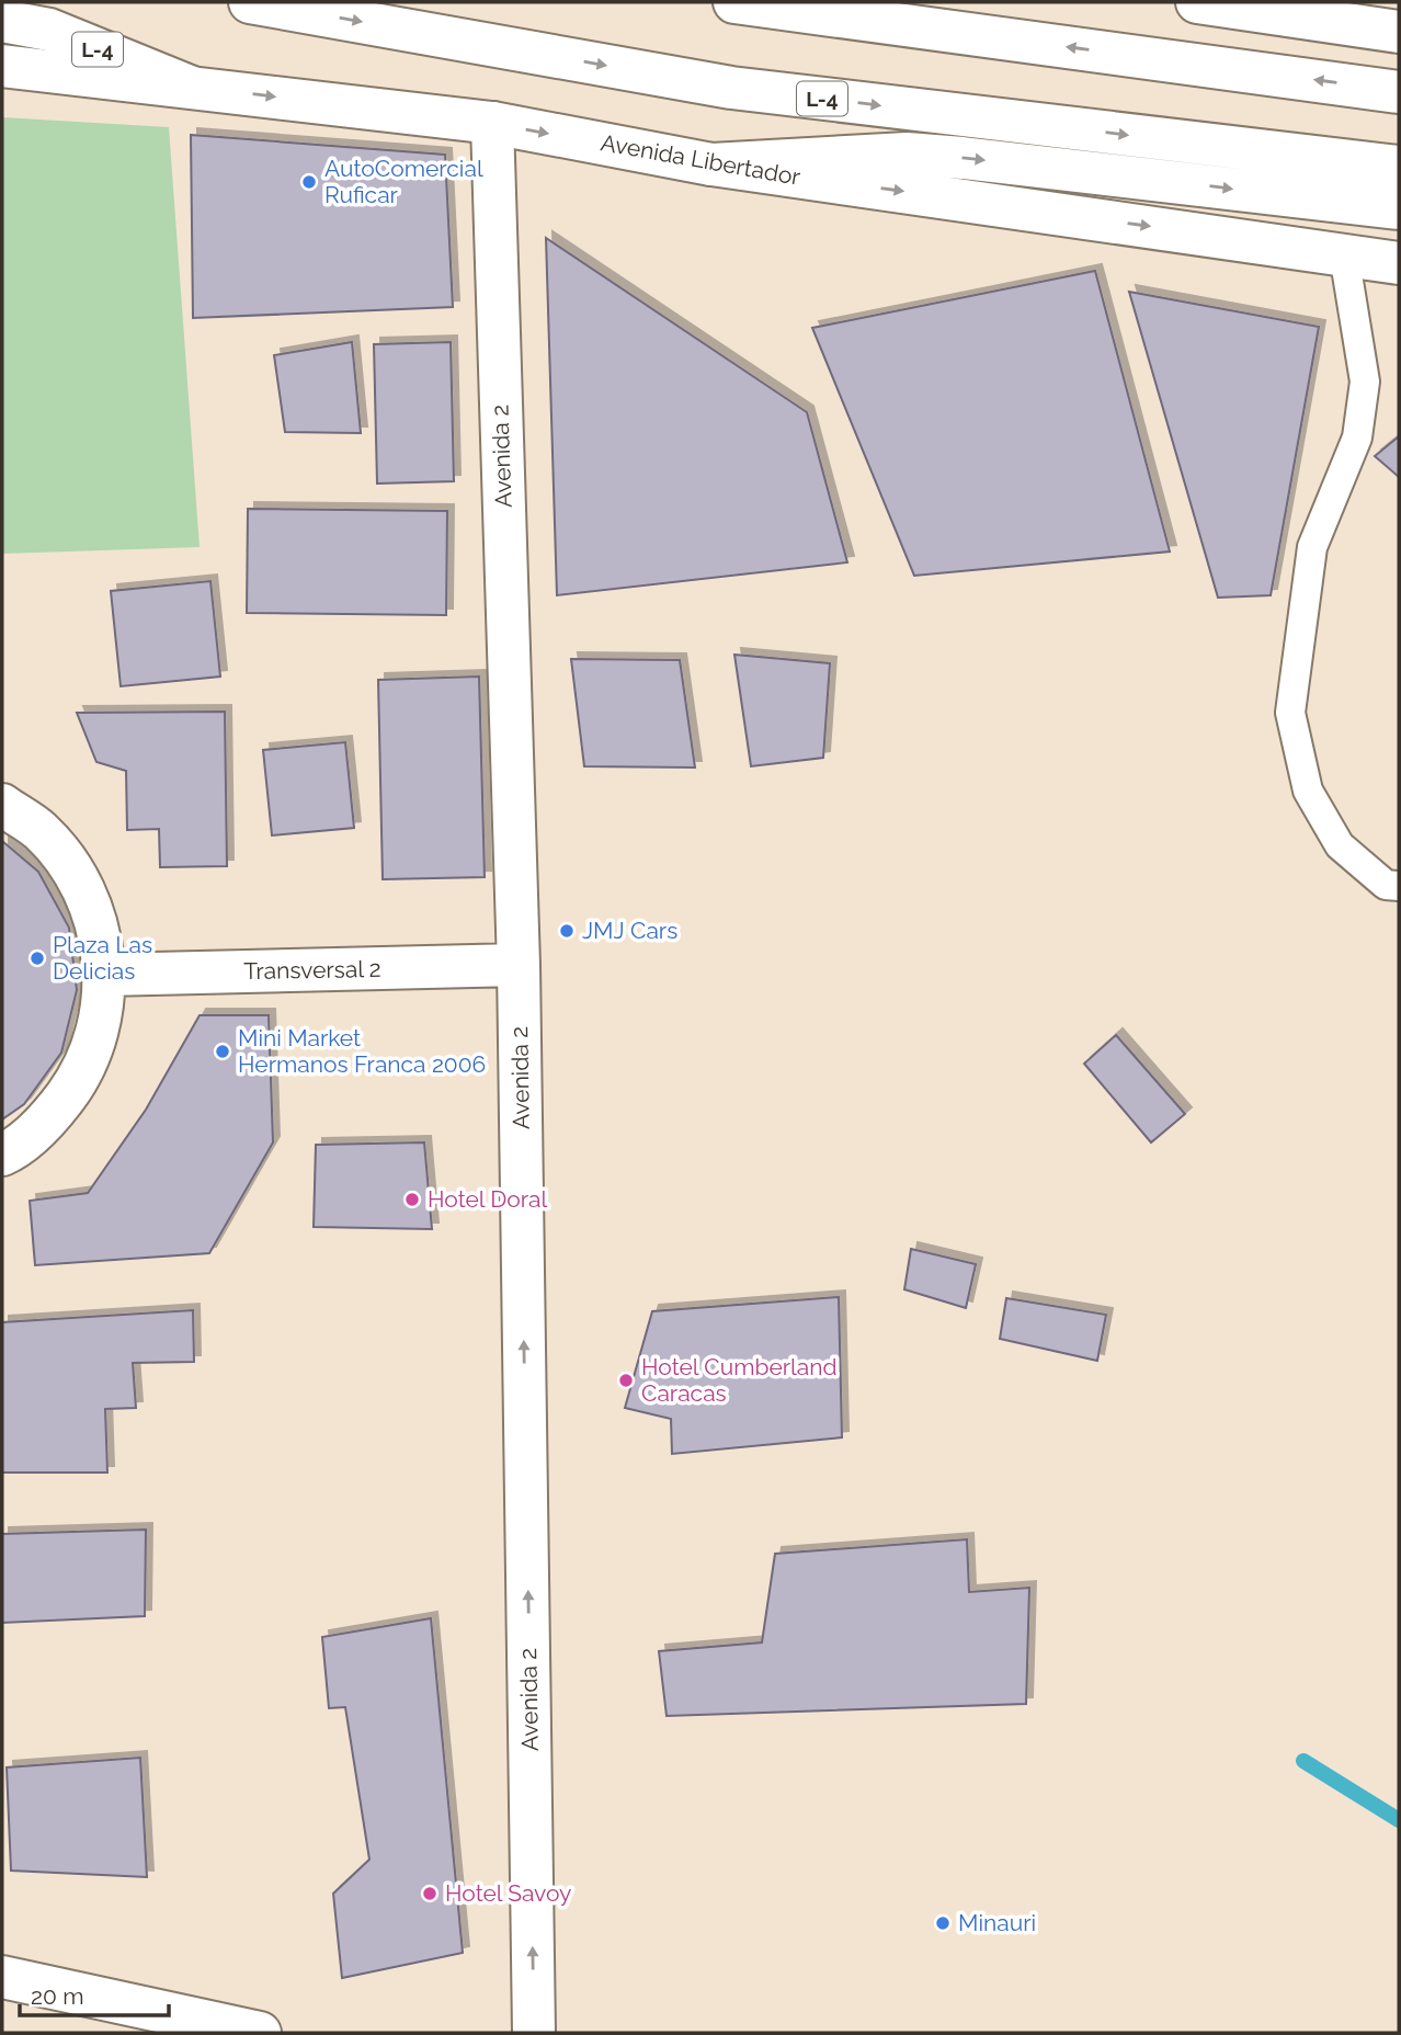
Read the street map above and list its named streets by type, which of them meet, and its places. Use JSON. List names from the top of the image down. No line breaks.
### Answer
{"streets":{"main road":["L-4","Avenida Libertador","Avenida 2","Transversal 2"]},"crossings":[["L-4","Avenida Libertador"],["Avenida Libertador","Avenida 2"],["Avenida 2","Transversal 2"]],"one_way":["Avenida 2"],"places":["AutoComercial Ruficar","JMJ Cars","Plaza Las Delicias","Mini Market Hermanos Franca 2006","Hotel Doral","Hotel Cumberland Caracas","Hotel Savoy","Minauri"],"scale_bar":"20 m"}
